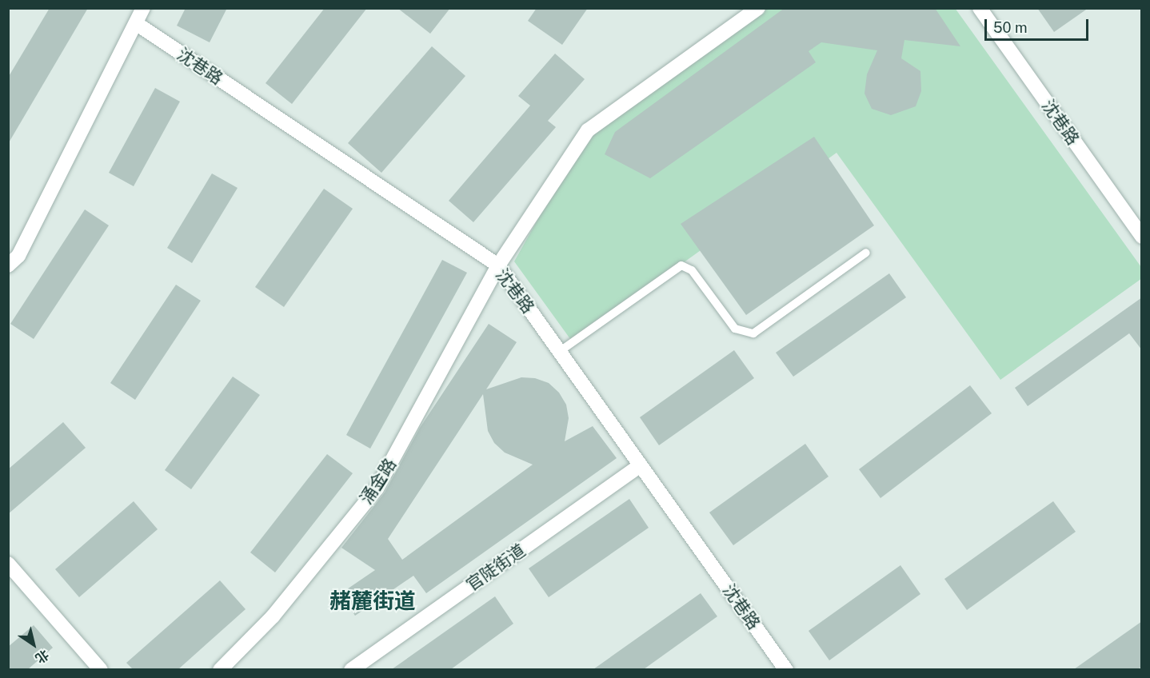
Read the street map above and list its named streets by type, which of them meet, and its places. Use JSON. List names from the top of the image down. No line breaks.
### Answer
{"streets":{"street":["沈巷路","涌金路","官陡街道"]},"crossings":[["沈巷路","涌金路"],["沈巷路","官陡街道"]],"districts":["赭麓街道"],"scale_bar":"50 m","north":"bottom right"}
